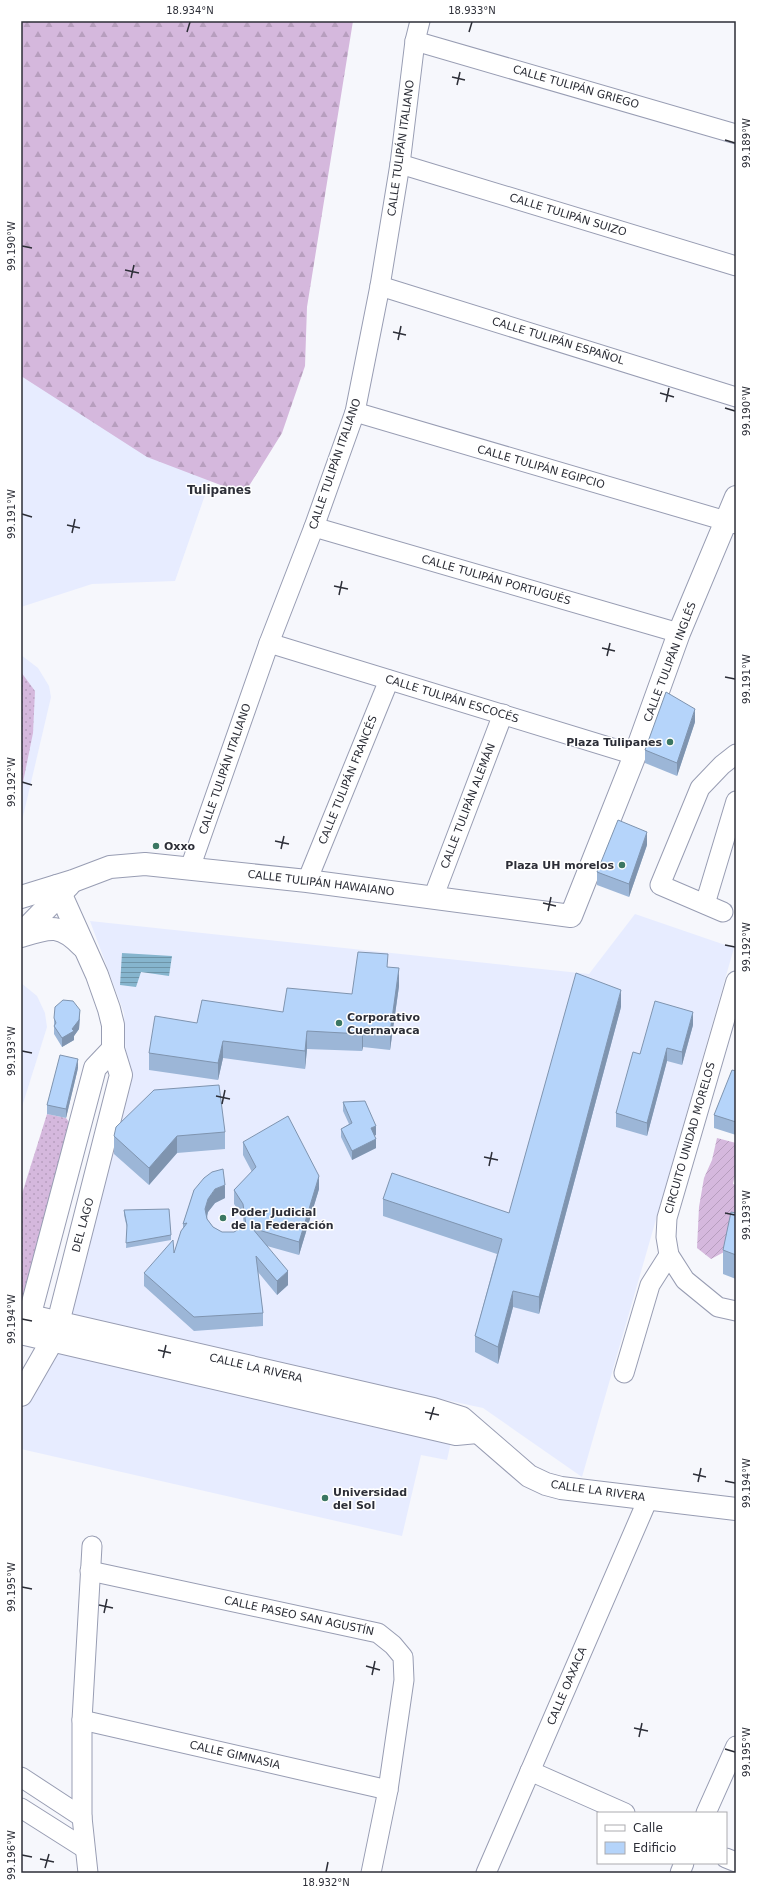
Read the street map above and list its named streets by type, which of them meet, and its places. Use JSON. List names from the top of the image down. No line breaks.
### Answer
{"streets":{"street":["CALLE TULIPÁN GRIEGO","CALLE TULIPÁN ITALIANO","CALLE TULIPÁN SUIZO","CALLE TULIPÁN ESPAÑOL","CALLE TULIPÁN EGIPCIO","CALLE TULIPÁN PORTUGUÉS","CALLE TULIPÁN INGLÉS","CALLE TULIPÁN ESCOCÉS","CALLE TULIPÁN FRANCÉS","CALLE TULIPÁN ALEMÁN","CALLE TULIPÁN HAWAIANO","CIRCUITO UNIDAD MORELOS","DEL LAGO","CALLE LA RIVERA","CALLE PASEO SAN AGUSTÍN","CALLE OAXACA","CALLE GIMNASIA"]},"crossings":[["CALLE TULIPÁN GRIEGO","CALLE TULIPÁN ITALIANO"],["CALLE TULIPÁN ITALIANO","CALLE TULIPÁN SUIZO"],["CALLE TULIPÁN ITALIANO","CALLE TULIPÁN ESPAÑOL"],["CALLE TULIPÁN ITALIANO","CALLE TULIPÁN EGIPCIO"],["CALLE TULIPÁN ITALIANO","CALLE TULIPÁN PORTUGUÉS"],["CALLE TULIPÁN ITALIANO","CALLE TULIPÁN ESCOCÉS"],["CALLE TULIPÁN ITALIANO","CALLE TULIPÁN HAWAIANO"],["CALLE TULIPÁN EGIPCIO","CALLE TULIPÁN INGLÉS"],["CALLE TULIPÁN PORTUGUÉS","CALLE TULIPÁN INGLÉS"],["CALLE TULIPÁN INGLÉS","CALLE TULIPÁN ESCOCÉS"],["CALLE TULIPÁN INGLÉS","CALLE TULIPÁN HAWAIANO"],["CALLE TULIPÁN ESCOCÉS","CALLE TULIPÁN FRANCÉS"],["CALLE TULIPÁN ESCOCÉS","CALLE TULIPÁN ALEMÁN"],["CALLE TULIPÁN FRANCÉS","CALLE TULIPÁN HAWAIANO"],["CALLE TULIPÁN ALEMÁN","CALLE TULIPÁN HAWAIANO"],["CALLE TULIPÁN HAWAIANO","DEL LAGO"],["DEL LAGO","CALLE LA RIVERA"],["CALLE LA RIVERA","CALLE OAXACA"],["CALLE PASEO SAN AGUSTÍN","CALLE GIMNASIA"]],"districts":["Tulipanes"],"places":["Plaza Tulipanes","Oxxo","Plaza UH morelos","Corporativo Cuernavaca","Poder Judicial de la Federación","Universidad del Sol"],"legend":["Calle","Edificio"],"coordinates":["18.934°N","18.933°N","99.189°W","99.190°W","99.191°W","99.192°W","99.193°W","99.194°W","99.195°W","99.196°W","18.932°N"]}
